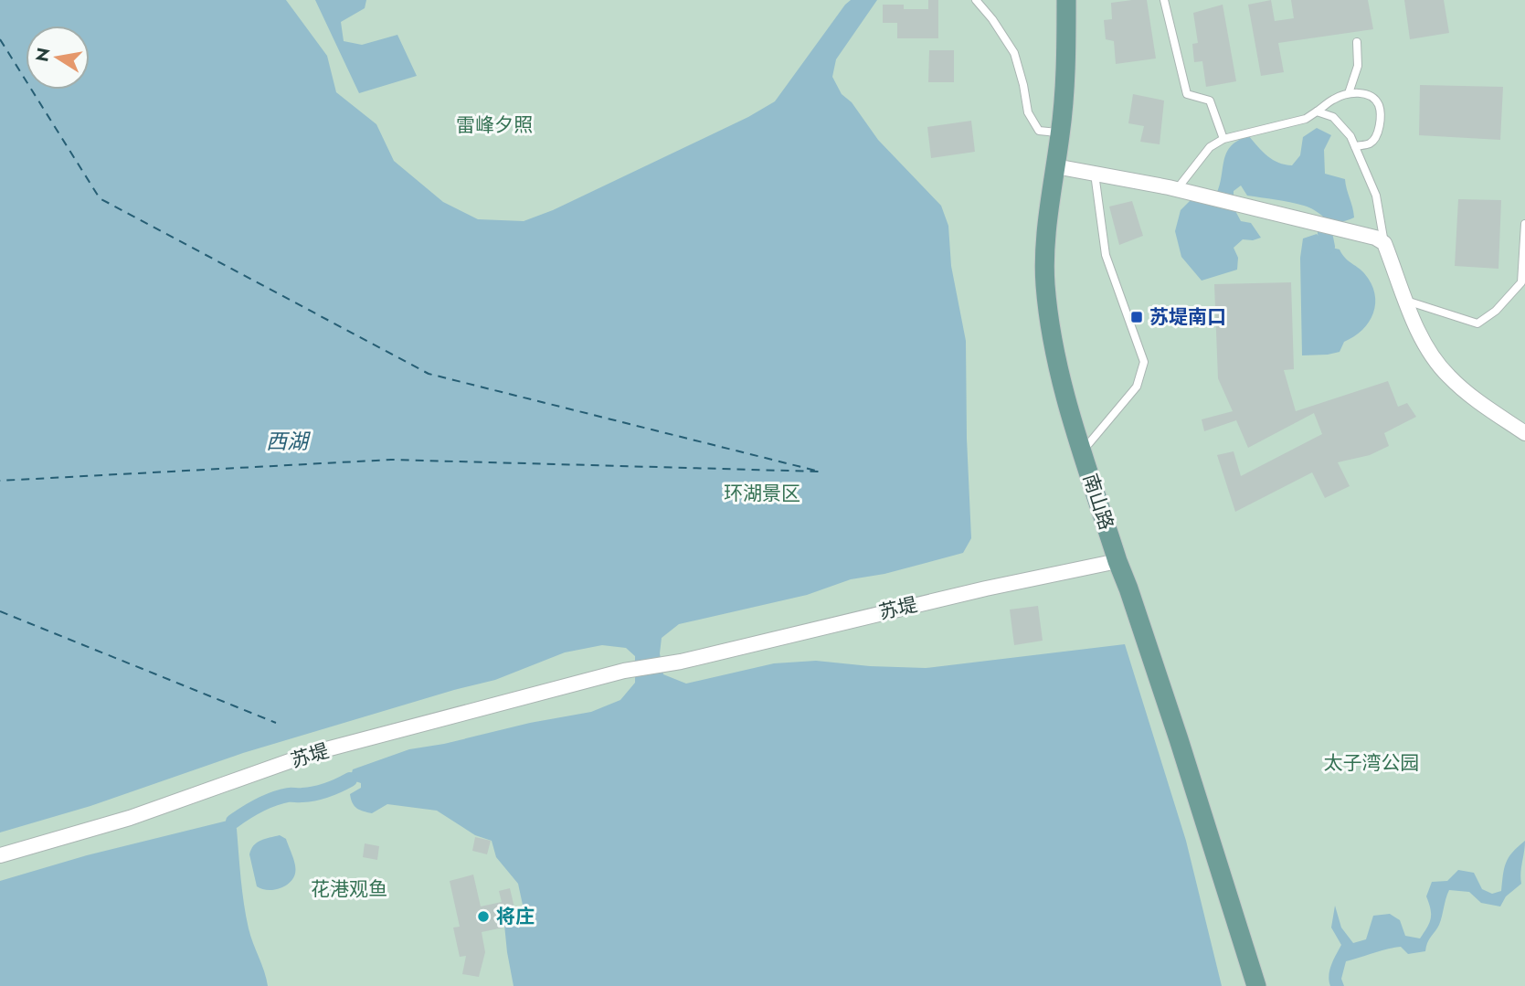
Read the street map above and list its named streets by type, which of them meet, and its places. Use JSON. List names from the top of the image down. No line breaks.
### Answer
{"streets":{"main road":["南山路"],"street":["苏堤"]},"crossings":[["南山路","苏堤"]],"water":["西湖"],"parks":["雷峰夕照","环湖景区","太子湾公园","花港观鱼"],"places":{"transit":["苏堤南口"],"other":["将庄"]},"north":"left"}
